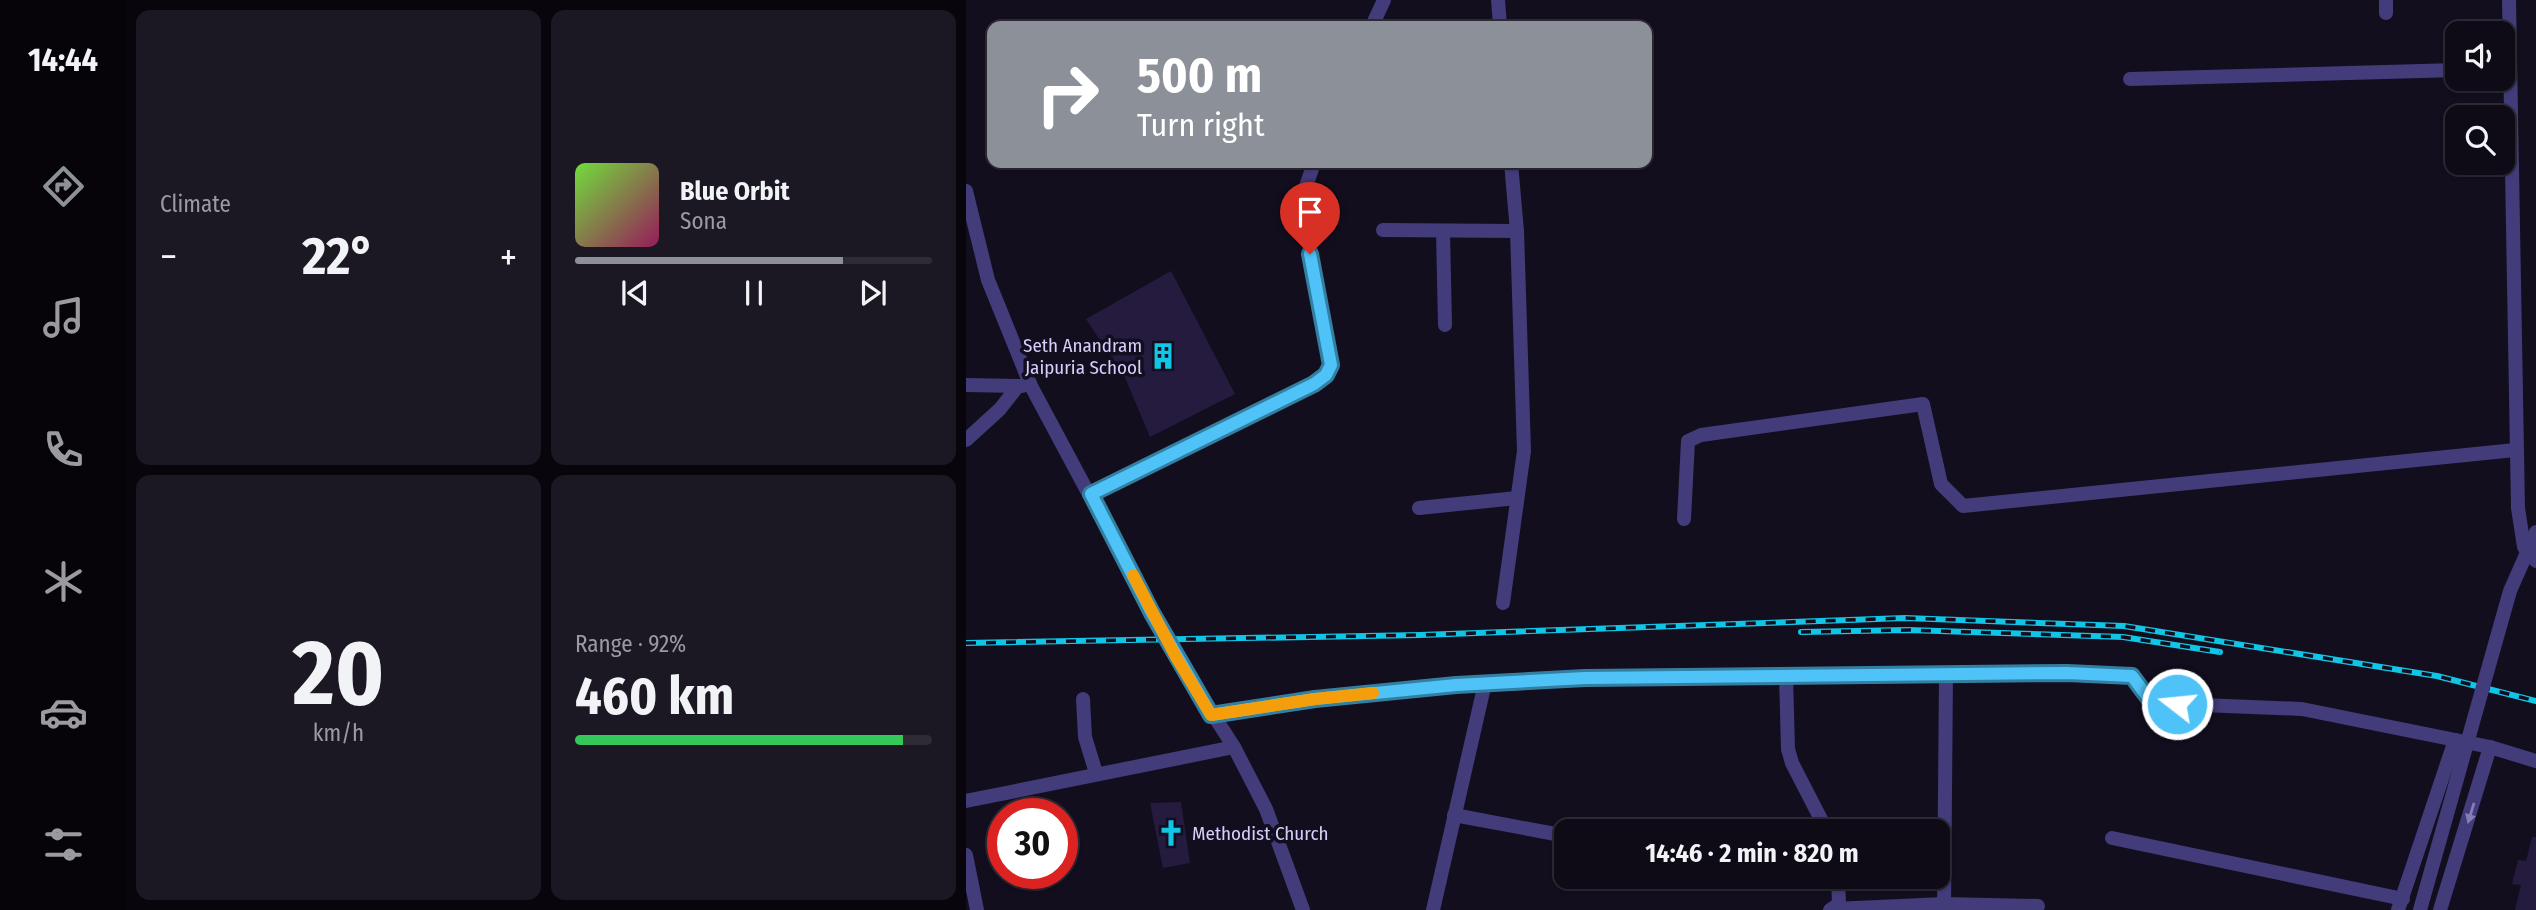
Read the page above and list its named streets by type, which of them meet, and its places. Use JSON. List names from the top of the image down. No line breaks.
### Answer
{"places":{"building":["Seth Anandram Jaipuria School"],"church":["Methodist Church"]},"page":{"tabs":"14:44","tile":["Climate",["20","km/h"],["Range · 92%","460 km"]],"turn":["500 m","Turn right"],"song":["Blue Orbit","Sona"],"heat":["−","22°","+"],"limit":"30","trip":"14:46 · 2 min · 820 m"}}
